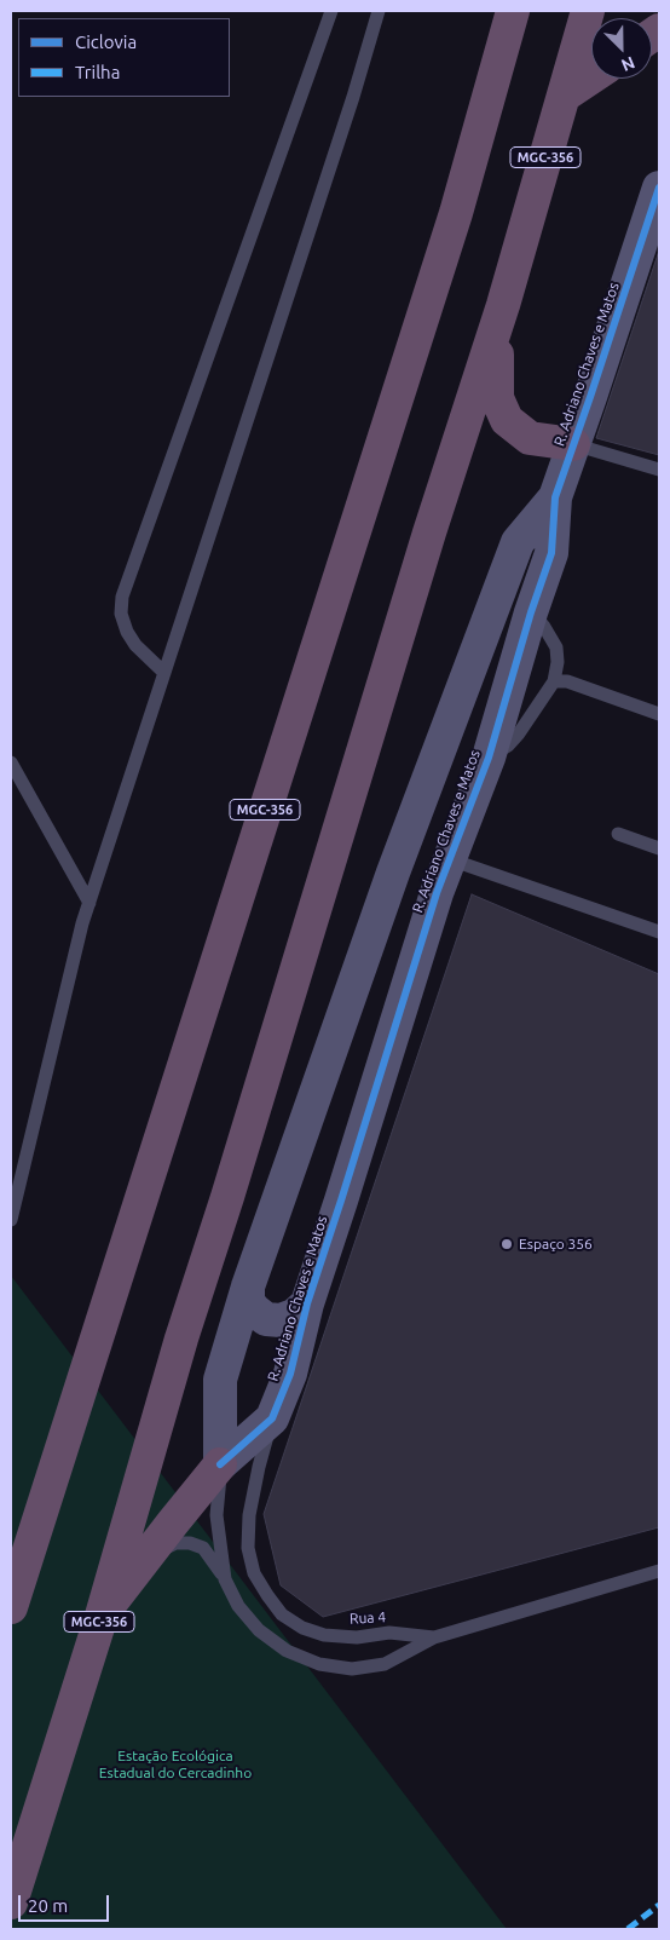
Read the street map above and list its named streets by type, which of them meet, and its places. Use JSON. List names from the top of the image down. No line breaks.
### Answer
{"streets":{"highway":["MGC-356"],"street":["R. Adriano Chaves e Matos"],"lane":["Rua 4"]},"crossings":[["R. Adriano Chaves e Matos","Rua 4"]],"parks":["Estação Ecológica Estadual do Cercadinho"],"places":["Espaço 356"],"legend":["Ciclovia","Trilha"],"scale_bar":"20 m","north":"bottom right"}
